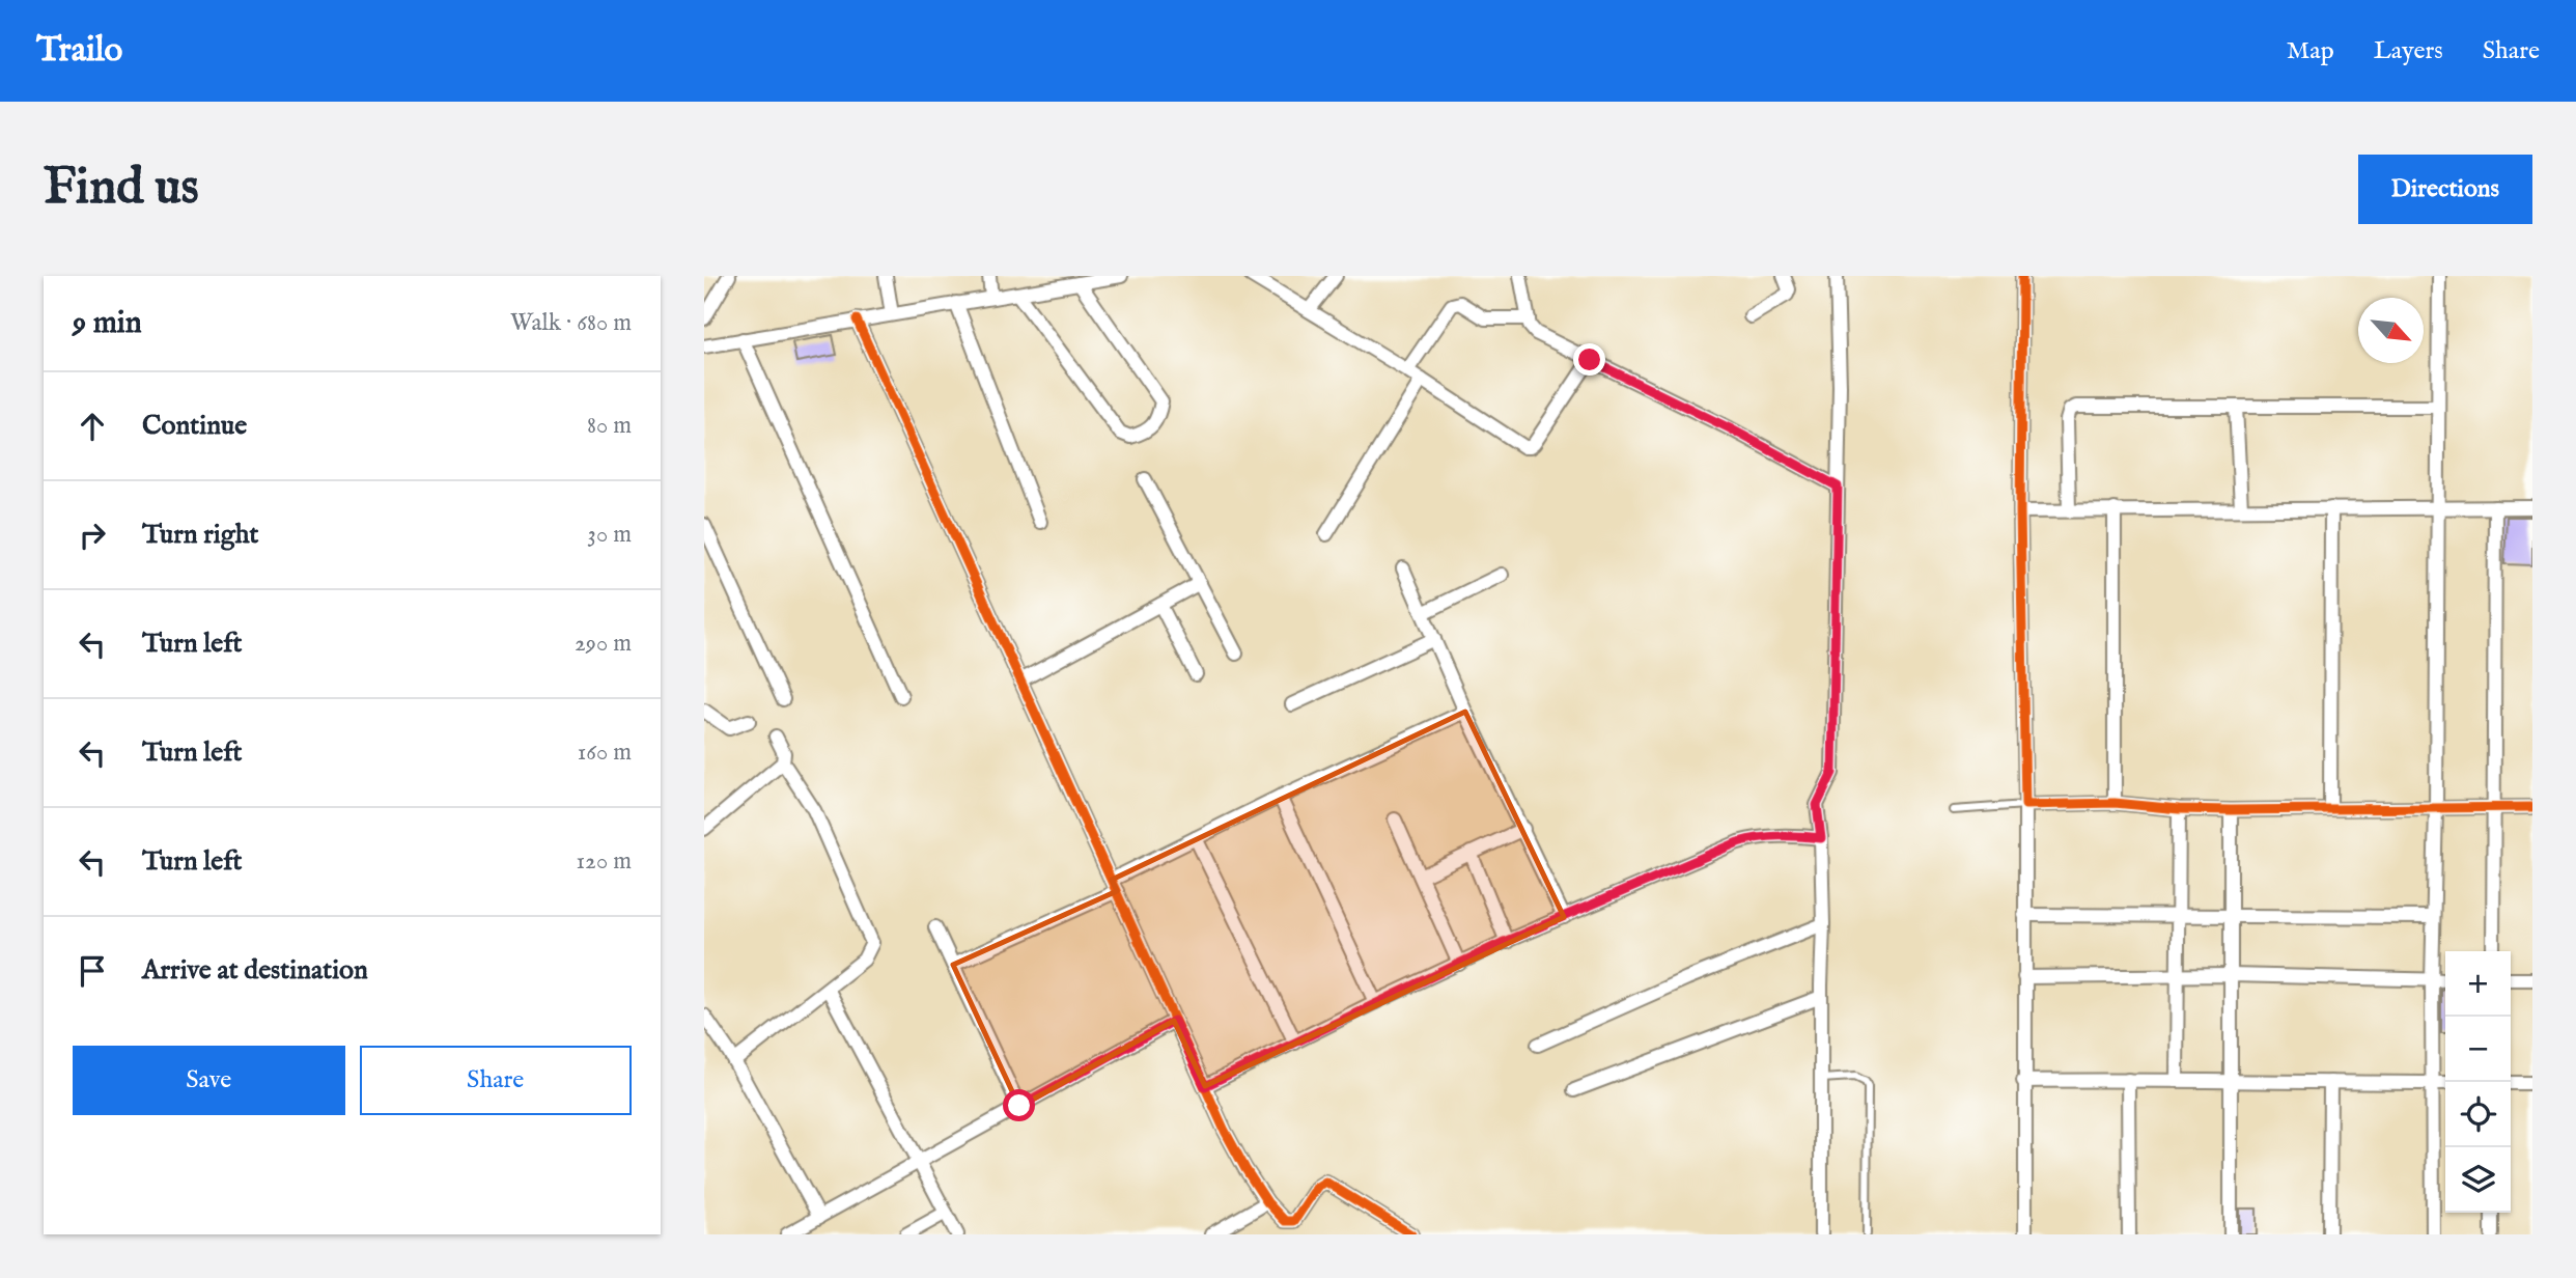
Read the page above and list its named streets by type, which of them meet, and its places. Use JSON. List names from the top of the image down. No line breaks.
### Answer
{"north":"bottom right","page":{"header":"Trailo","nav":["Map","Layers","Share"],"buttons":["Directions",["Save","Share"]],"title":"Find us","heading":["9 min","Walk · 680 m"],"list":[["Continue","80 m"],["Turn right","30 m"],["Turn left","290 m"],["Turn left","160 m"],["Turn left","120 m"],"Arrive at destination"],"map_buttons":["+","−"]}}
